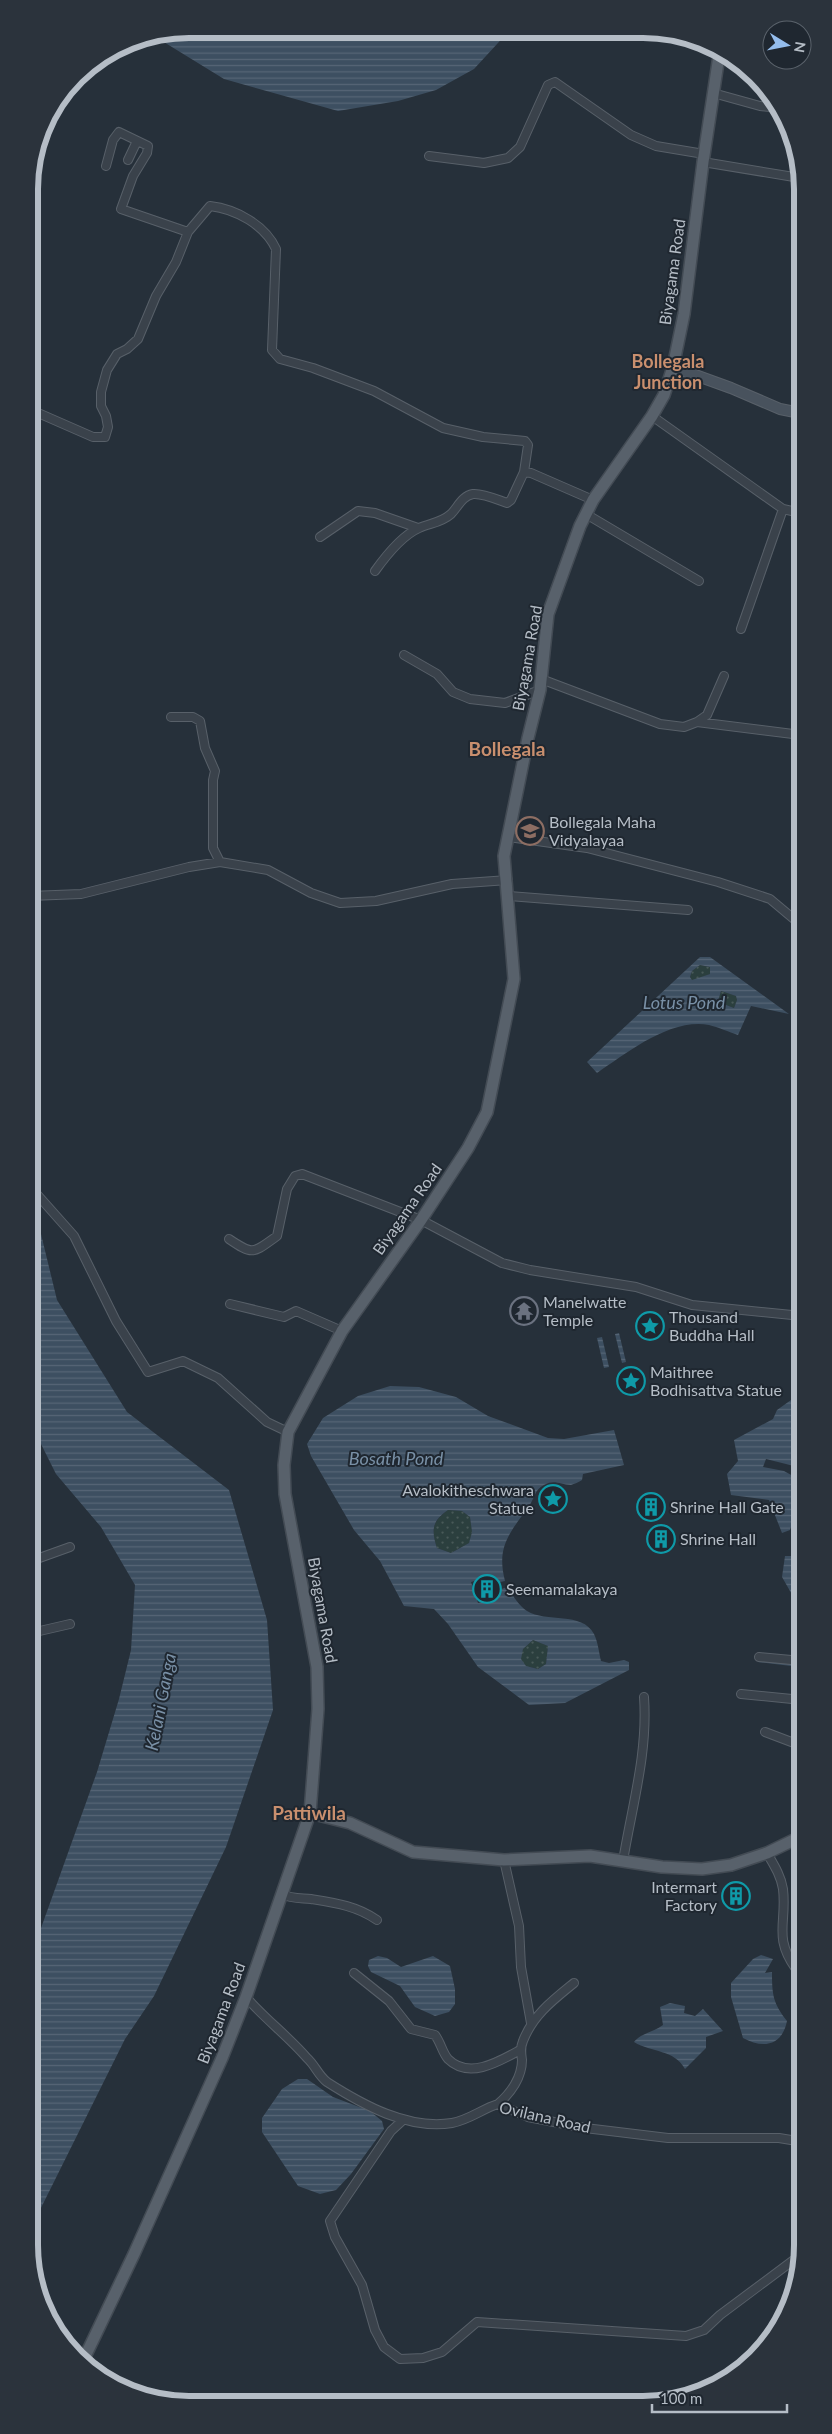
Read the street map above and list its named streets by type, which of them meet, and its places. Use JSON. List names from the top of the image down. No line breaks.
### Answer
{"streets":{"main road":["Biyagama Road"],"street":["Ovilana Road"]},"crossings":[["Biyagama Road","Ovilana Road"]],"districts":["Bollegala Junction","Bollegala","Pattiwila"],"water":["Lotus Pond","Bosath Pond","Kelani Ganga"],"places":{"school or university":["Bollegala Maha Vidyalayaa"],"temple":["Manelwatte Temple"],"place":["Thousand Buddha Hall","Maithree Bodhisattva Statue","Avalokitheschwara Statue"],"building":["Shrine Hall Gate","Shrine Hall","Seemamalakaya","Intermart Factory"]},"scale_bar":"100 m","north":"right"}
